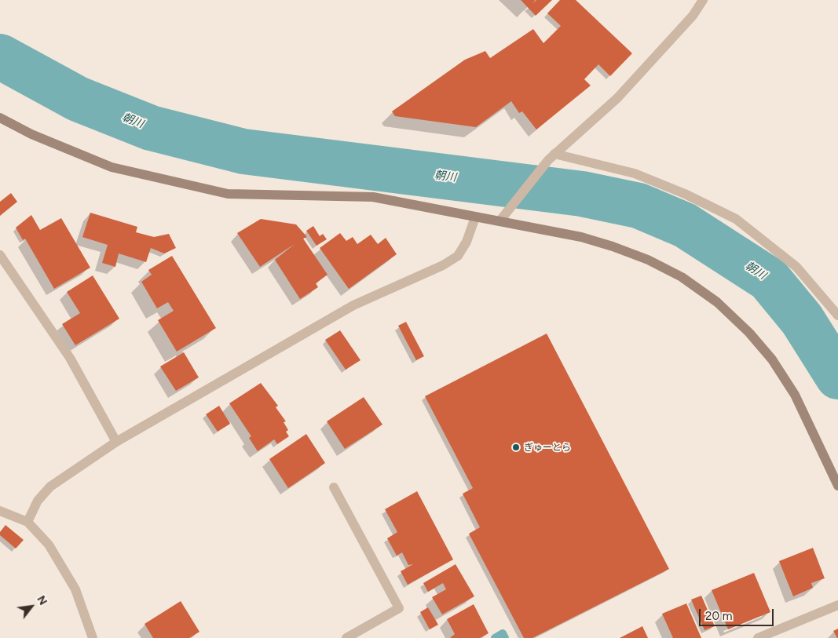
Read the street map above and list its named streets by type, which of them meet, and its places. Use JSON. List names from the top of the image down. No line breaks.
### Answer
{"water":["朝川"],"places":["ぎゅーとら"],"scale_bar":"20 m","north":"top right"}
